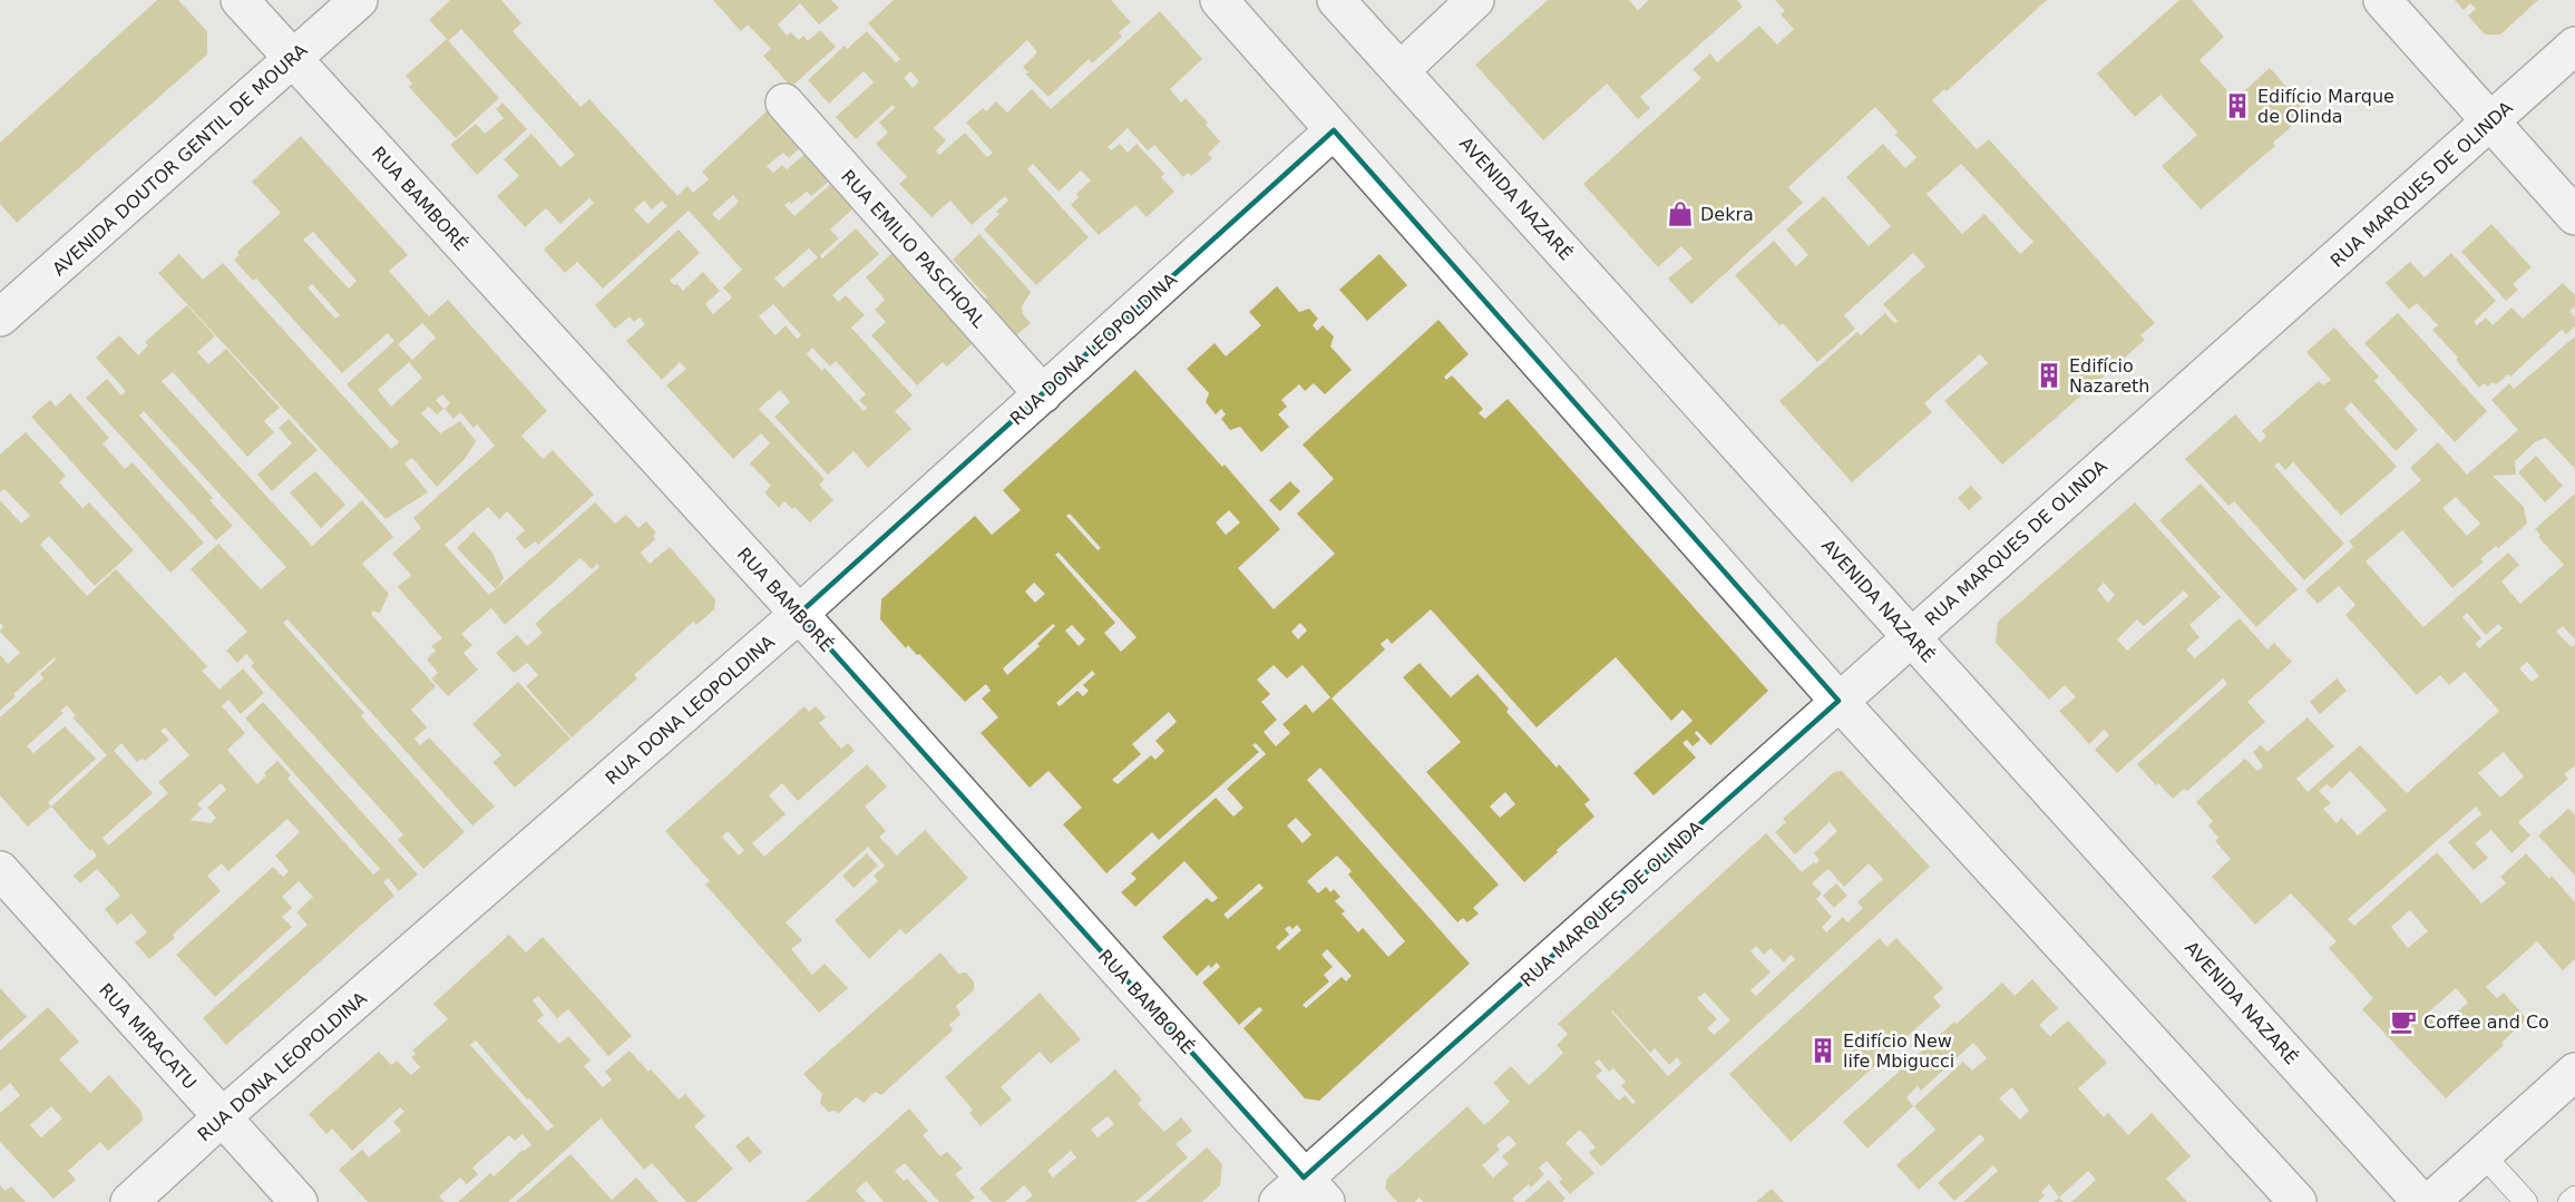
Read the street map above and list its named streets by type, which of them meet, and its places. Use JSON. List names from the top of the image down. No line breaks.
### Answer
{"streets":{"street":["AVENIDA DOUTOR GENTIL DE MOURA","RUA MARQUES DE OLINDA","RUA BAMBORÉ","AVENIDA NAZARÉ","RUA EMILIO PASCHOAL","RUA DONA LEOPOLDINA","RUA MIRACATU"]},"crossings":[["AVENIDA DOUTOR GENTIL DE MOURA","RUA BAMBORÉ"],["RUA MARQUES DE OLINDA","RUA BAMBORÉ"],["RUA MARQUES DE OLINDA","AVENIDA NAZARÉ"],["RUA BAMBORÉ","RUA DONA LEOPOLDINA"],["RUA EMILIO PASCHOAL","RUA DONA LEOPOLDINA"],["RUA DONA LEOPOLDINA","RUA MIRACATU"]],"places":{"building":["Edifício Marque de Olinda","Edifício Nazareth","Edifício New life Mbigucci"],"shop":["Dekra"],"cafe":["Coffee and Co"]}}
